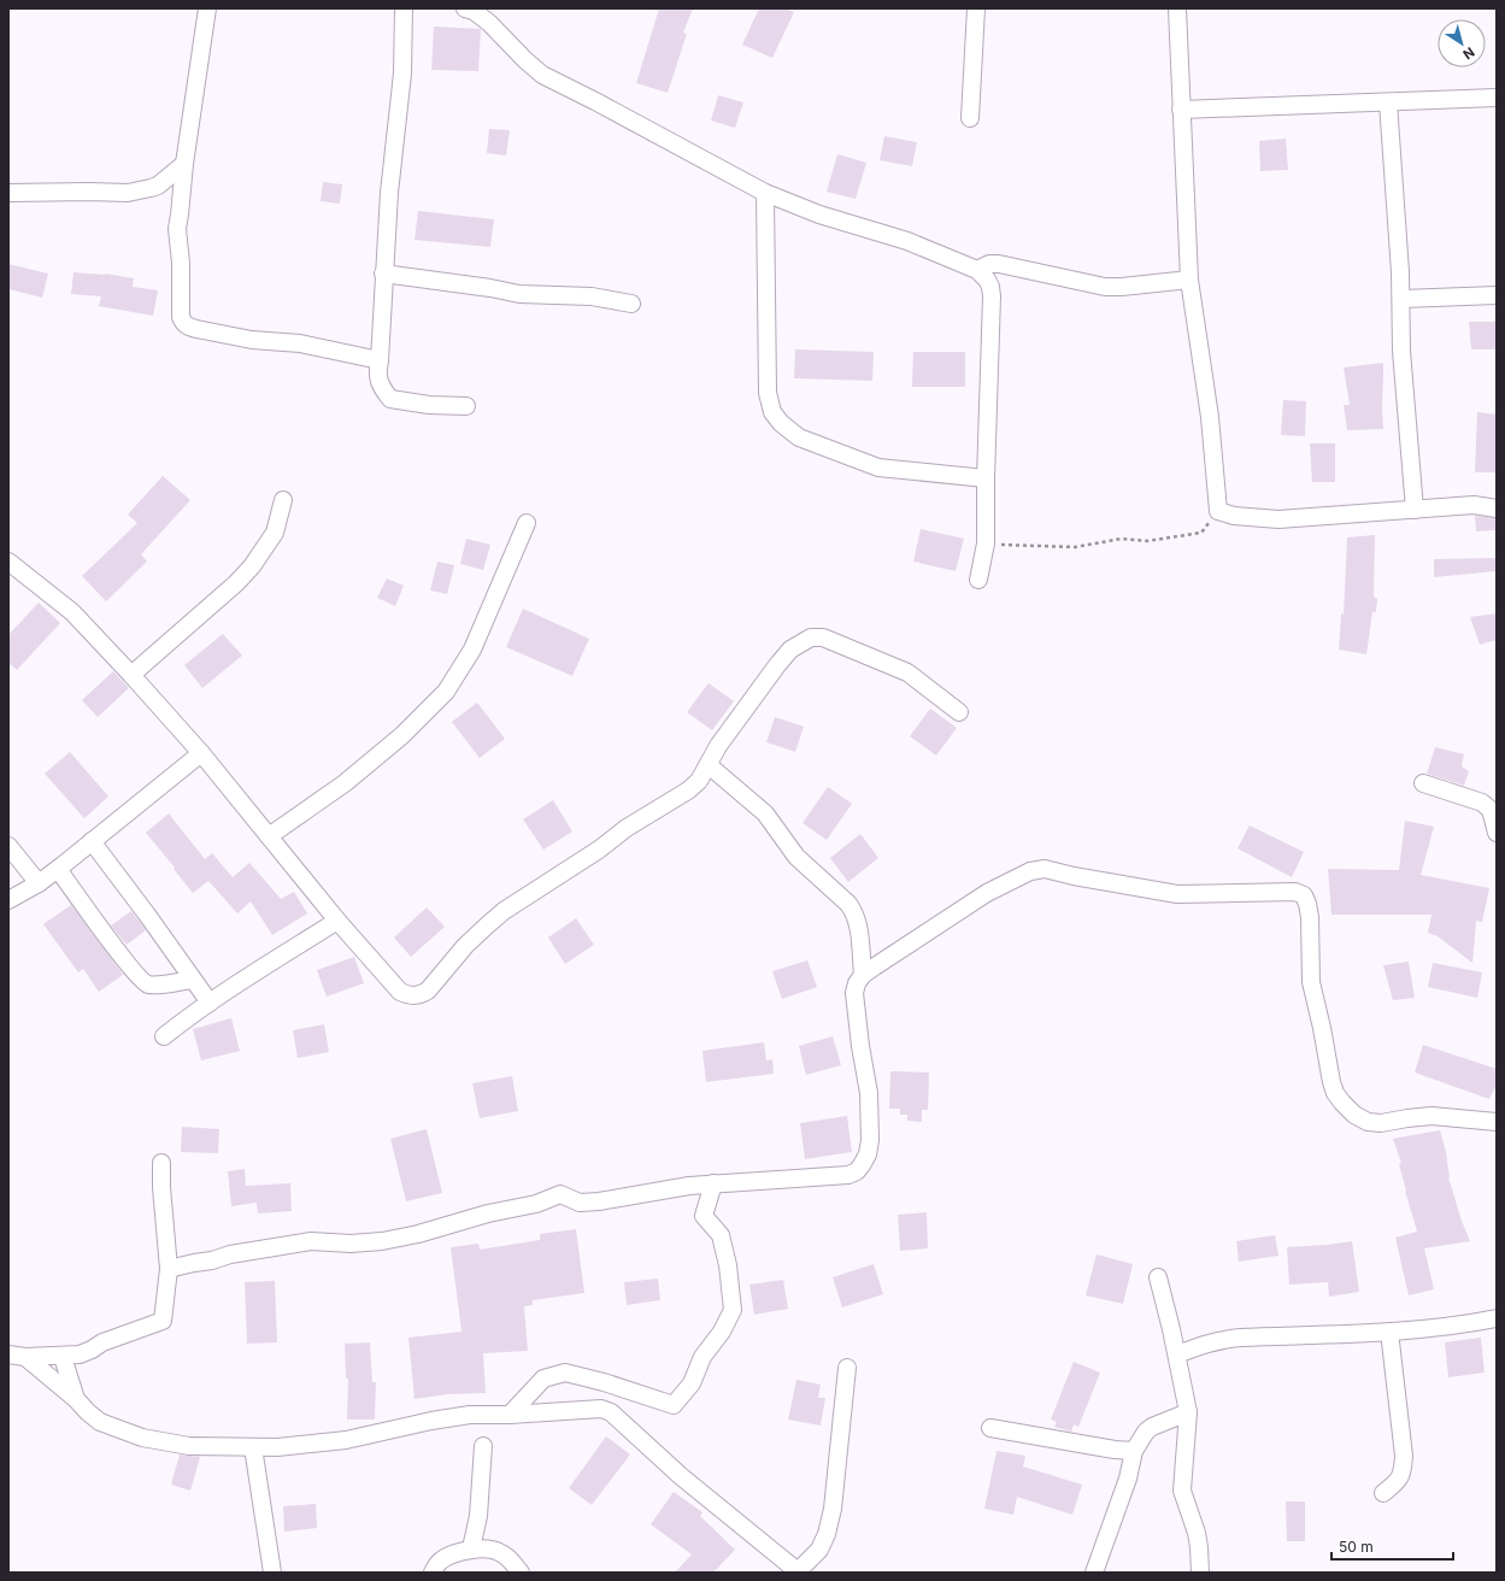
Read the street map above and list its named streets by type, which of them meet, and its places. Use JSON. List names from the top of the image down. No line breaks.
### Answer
{"scale_bar":"50 m","north":"bottom right"}
